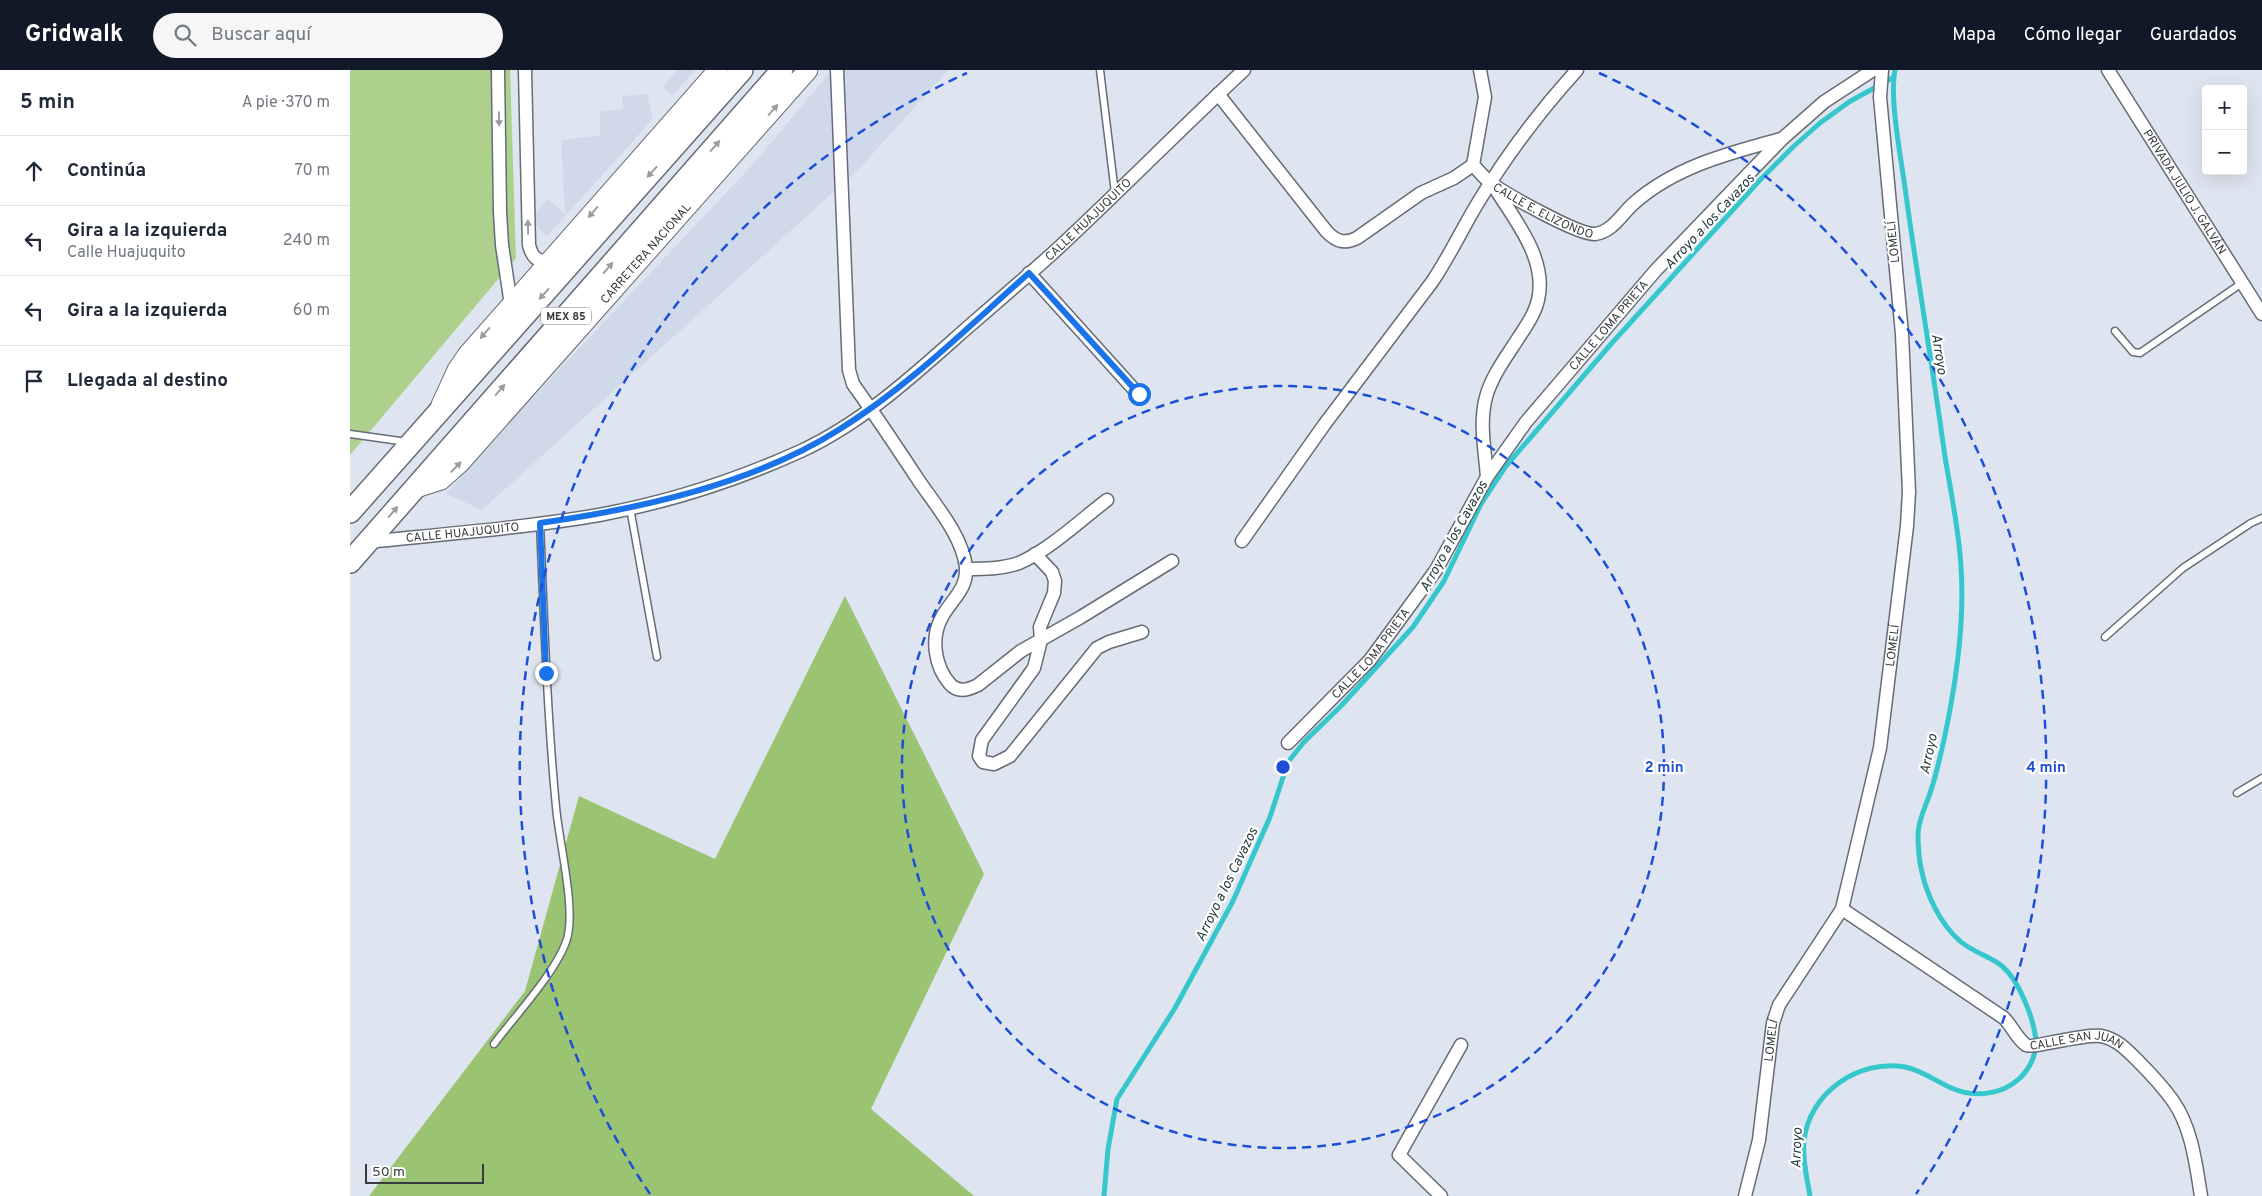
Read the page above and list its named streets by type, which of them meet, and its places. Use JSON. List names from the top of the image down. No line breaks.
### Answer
{"streets":{"highway":["CARRETERA NACIONAL","MEX 85"],"street":["PRIVADA JULIO J. GALVÁN","CALLE E. ELIZONDO","CALLE HUAJUQUITO","LOMELÍ","CALLE LOMA PRIETA","CALLE SAN JUAN"]},"crossings":[["CALLE E. ELIZONDO","CALLE LOMA PRIETA"],["CALLE HUAJUQUITO","CARRETERA NACIONAL"],["LOMELÍ","CALLE SAN JUAN"]],"water":["Arroyo a los Cavazos","Arroyo"],"scale_bar":"50 m","page":{"header":"Gridwalk","search":"Buscar aquí","nav":["Mapa","Cómo llegar","Guardados"],"heading":["5 min","A pie · 370 m"],"map_buttons":["+","−"],"list":[["Continúa","70 m"],["Gira a la izquierda","Calle Huajuquito","240 m"],["Gira a la izquierda","60 m"],"Llegada al destino"],"scale":"50 m"},"rings":["2 min","4 min"]}
